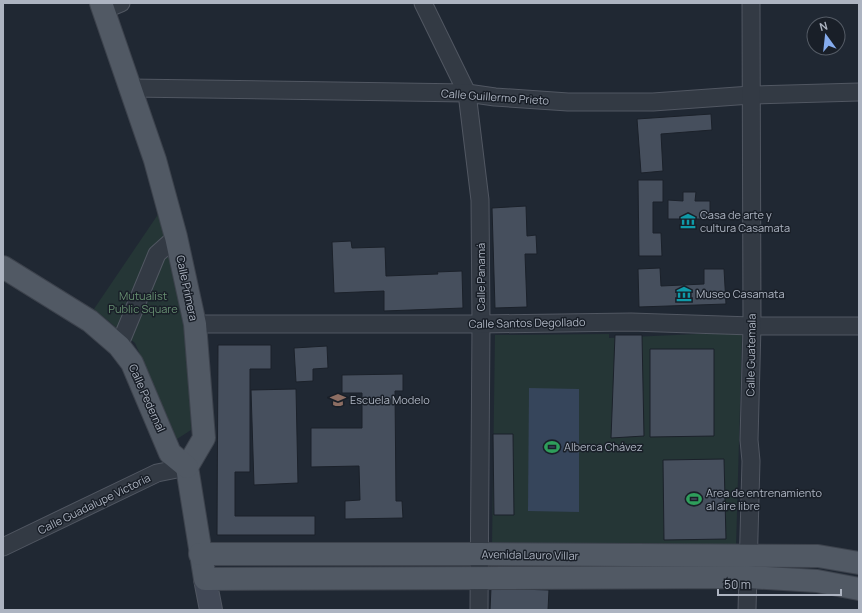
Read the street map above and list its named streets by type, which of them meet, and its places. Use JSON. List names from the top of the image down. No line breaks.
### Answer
{"streets":{"main road":["Calle Primera","Calle Pedernal","Avenida Lauro Villar"],"street":["Calle Guillermo Prieto","Calle Panamá","Calle Santos Degollado","Calle Guatemala","Calle Guadalupe Victoria"]},"crossings":[["Calle Guillermo Prieto","Calle Panamá"],["Calle Guillermo Prieto","Calle Primera"],["Calle Guillermo Prieto","Calle Guatemala"],["Calle Panamá","Calle Santos Degollado"],["Calle Panamá","Avenida Lauro Villar"],["Calle Primera","Calle Santos Degollado"],["Calle Primera","Calle Pedernal"],["Calle Primera","Calle Guadalupe Victoria"],["Calle Santos Degollado","Calle Guatemala"],["Calle Guatemala","Avenida Lauro Villar"],["Calle Pedernal","Calle Guadalupe Victoria"]],"parks":["Mutualist Public Square"],"places":{"museum":["Casa de arte y cultura Casamata","Museo Casamata"],"school or university":["Escuela Modelo"],"sports":["Alberca Chávez","Area de entrenamiento al aire libre"]},"scale_bar":"50 m","north":"top"}
